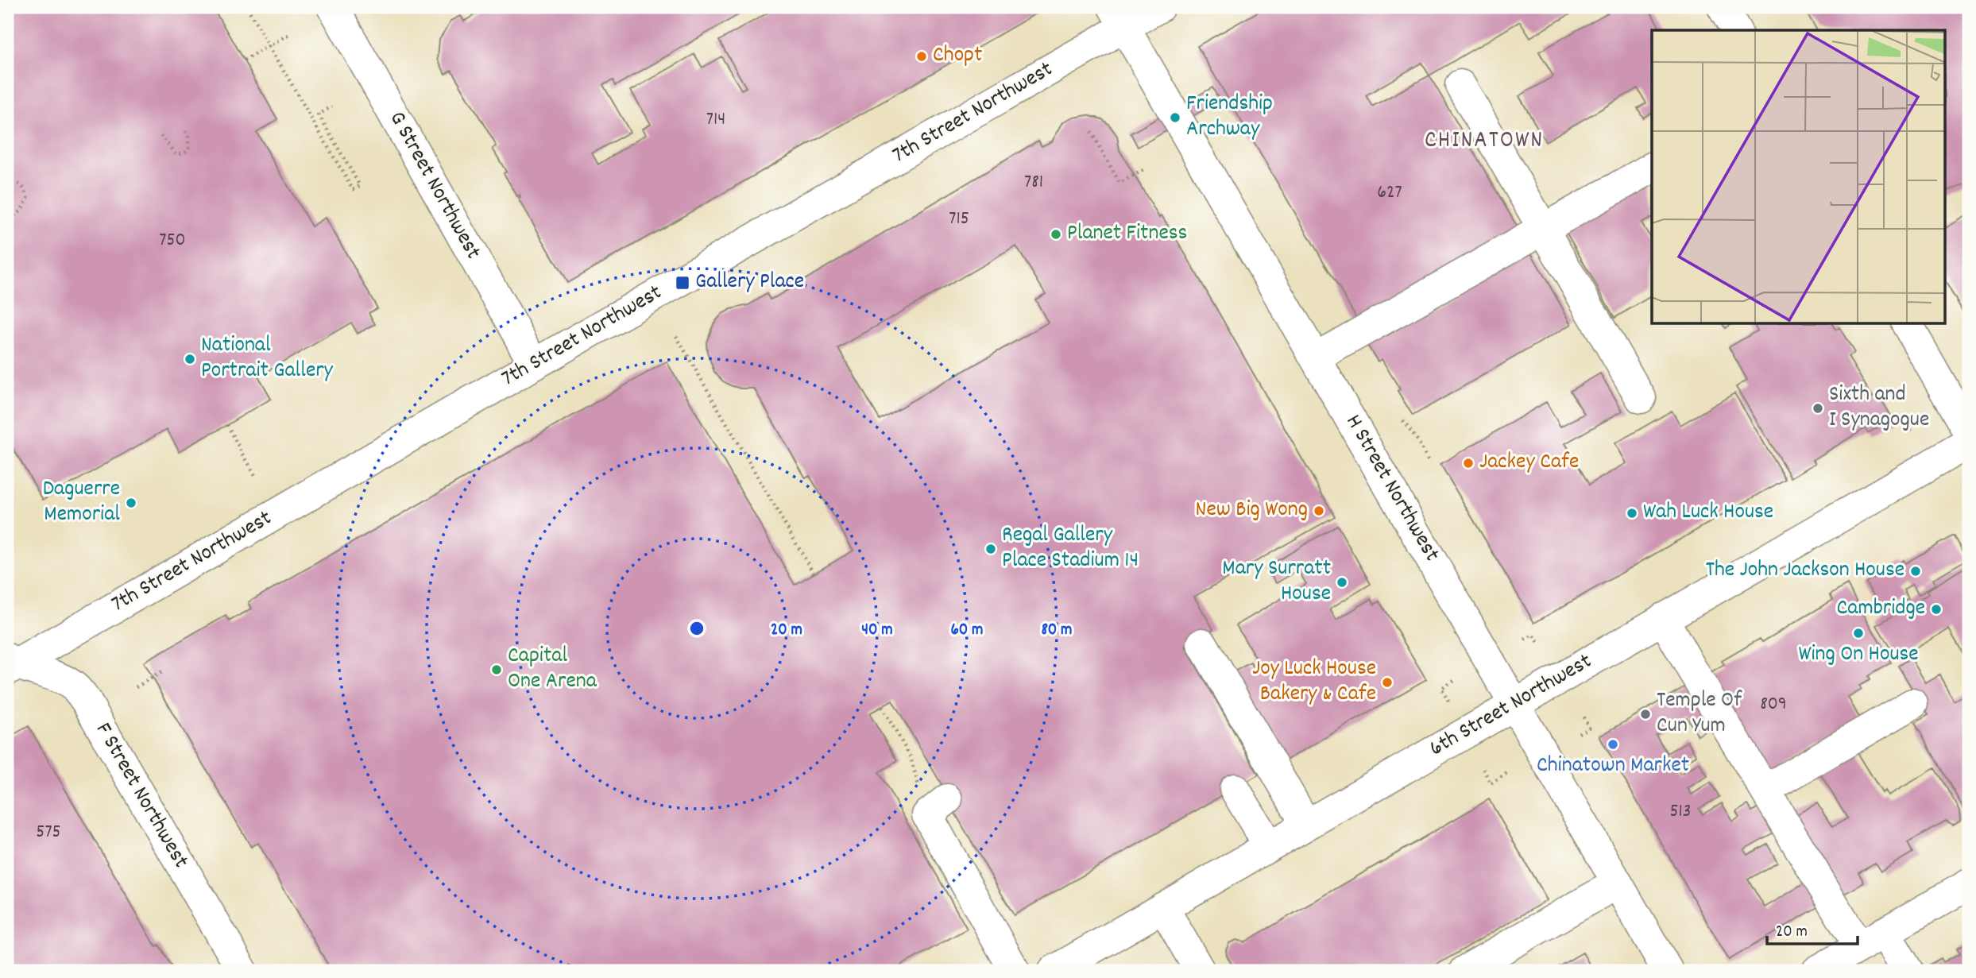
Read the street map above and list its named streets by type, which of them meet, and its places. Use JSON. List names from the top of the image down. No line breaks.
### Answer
{"streets":{"main road":["7th Street Northwest","G Street Northwest","H Street Northwest","6th Street Northwest","F Street Northwest"]},"crossings":[["7th Street Northwest","G Street Northwest"],["7th Street Northwest","H Street Northwest"],["7th Street Northwest","F Street Northwest"],["H Street Northwest","6th Street Northwest"]],"districts":["CHINATOWN"],"places":{"other":["Chopt","Friendship Archway","Planet Fitness","National Portrait Gallery","Sixth and I Synagogue","Jackey Cafe","Daguerre Memorial","New Big Wong","Wah Luck House","Regal Gallery Place Stadium 14","The John Jackson House","Mary Surratt House","Cambridge","Wing On House","Capital One Arena","Joy Luck House Bakery & Cafe","Temple Of Cun Yum","Chinatown Market"],"transit":["Gallery Place"]},"house_numbers":["714","781","627","715","750","809","513","575"],"scale_bar":"20 m","rings":["20 m","40 m","60 m","80 m"]}
